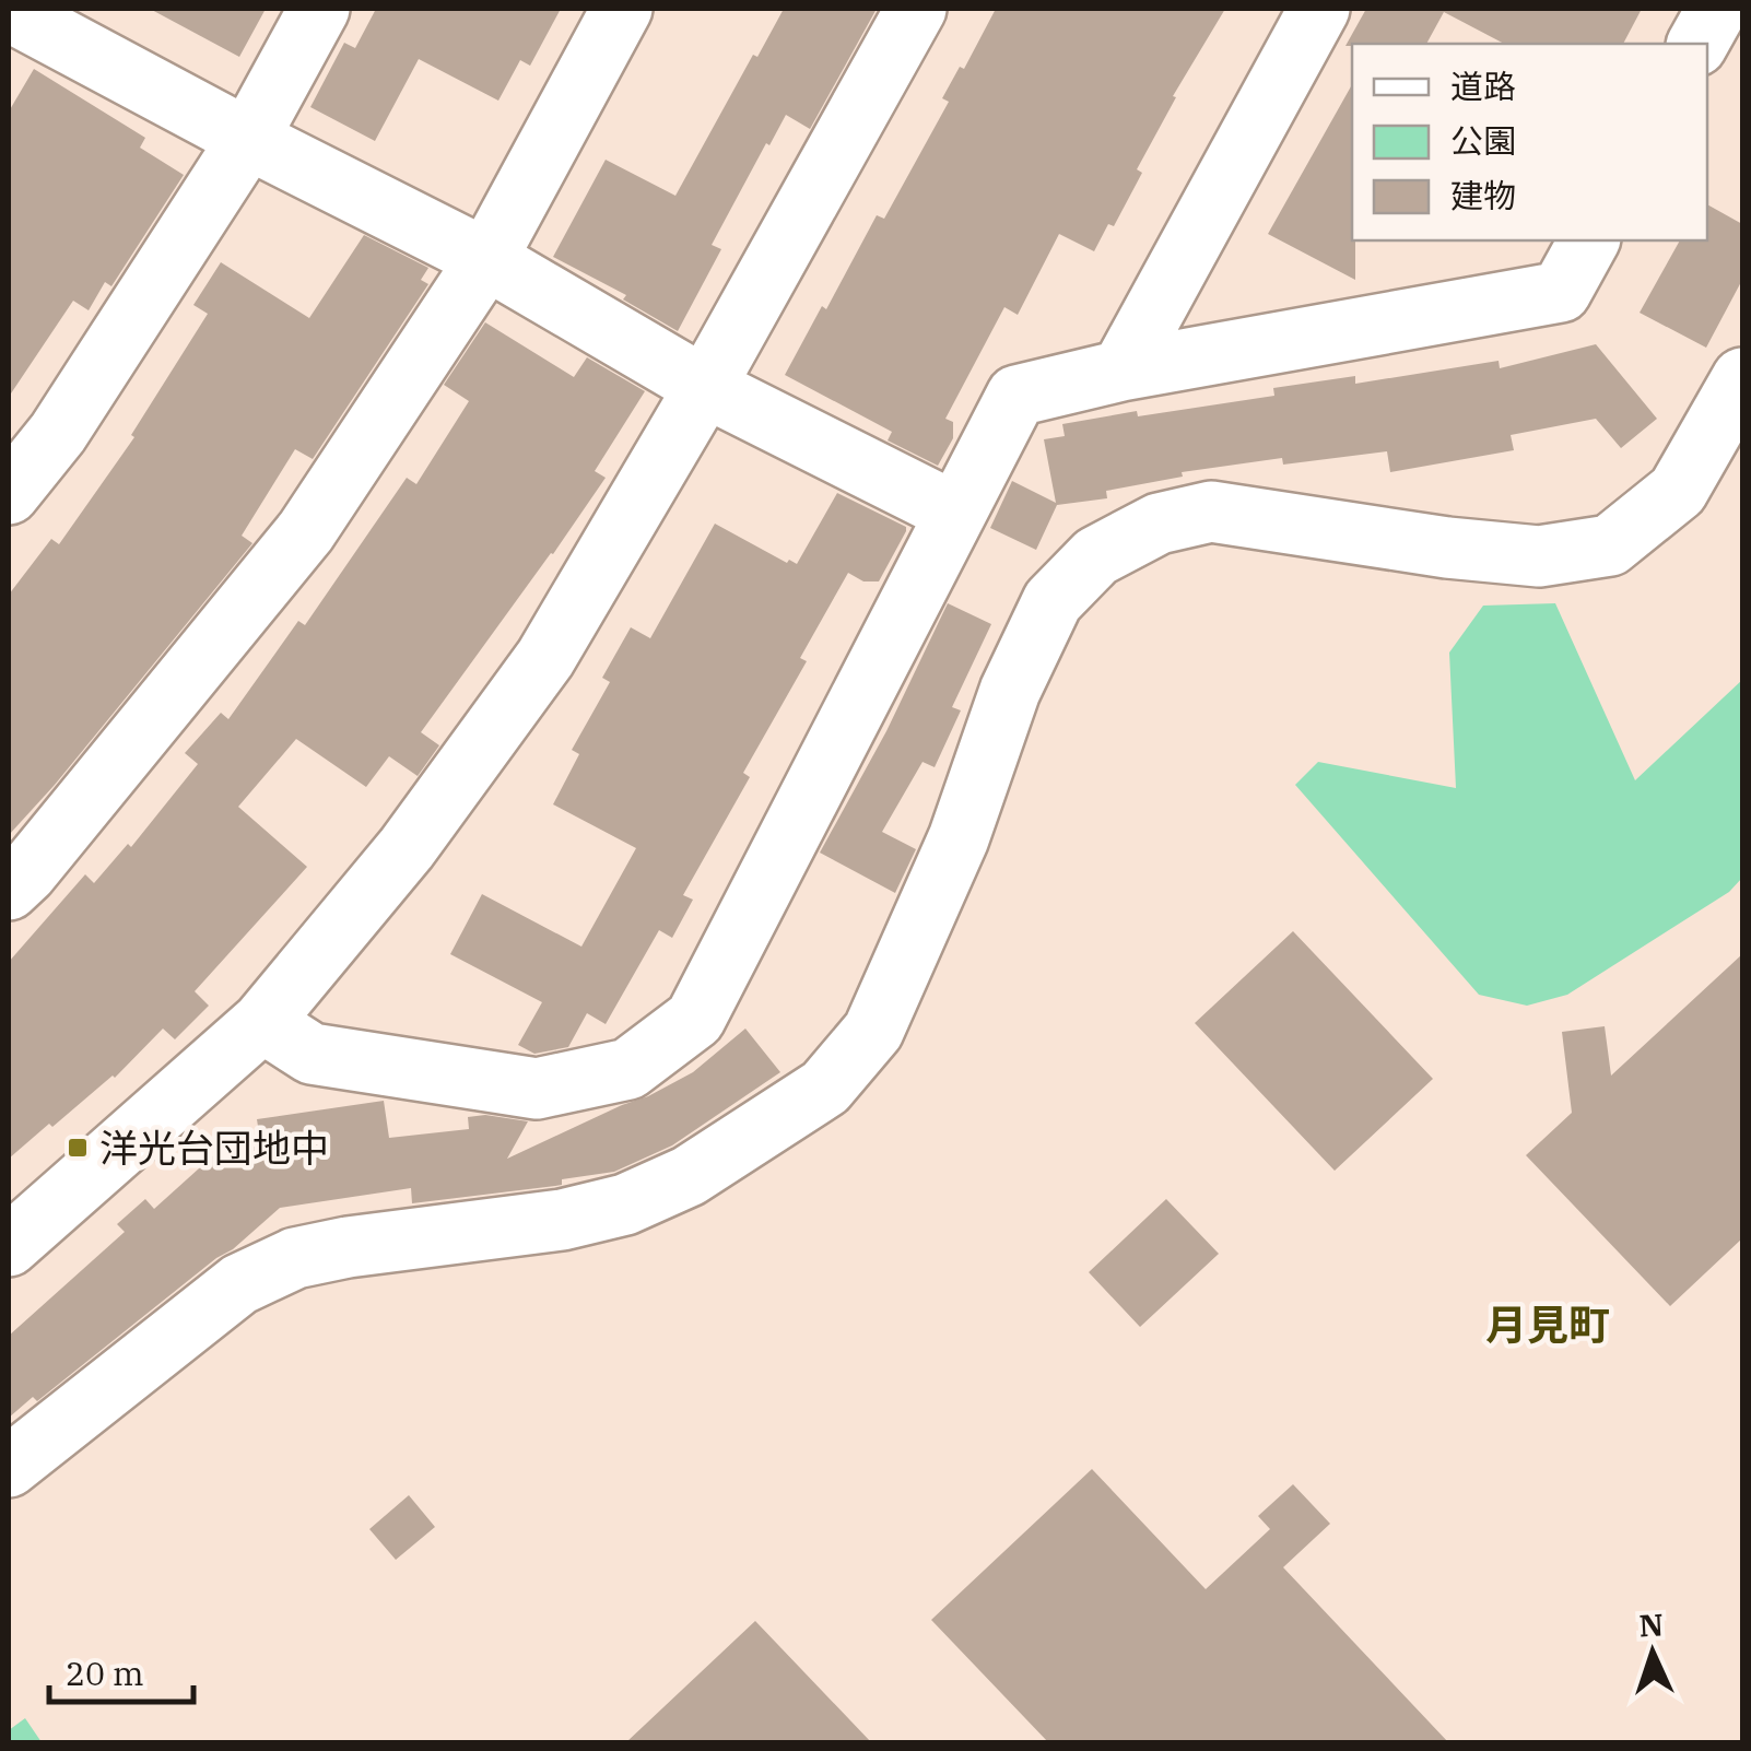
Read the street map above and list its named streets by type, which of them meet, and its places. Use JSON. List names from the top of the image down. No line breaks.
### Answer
{"districts":["月見町"],"places":{"transit":["洋光台団地中"]},"legend":["道路","公園","建物"],"scale_bar":"20 m","north":"top"}
